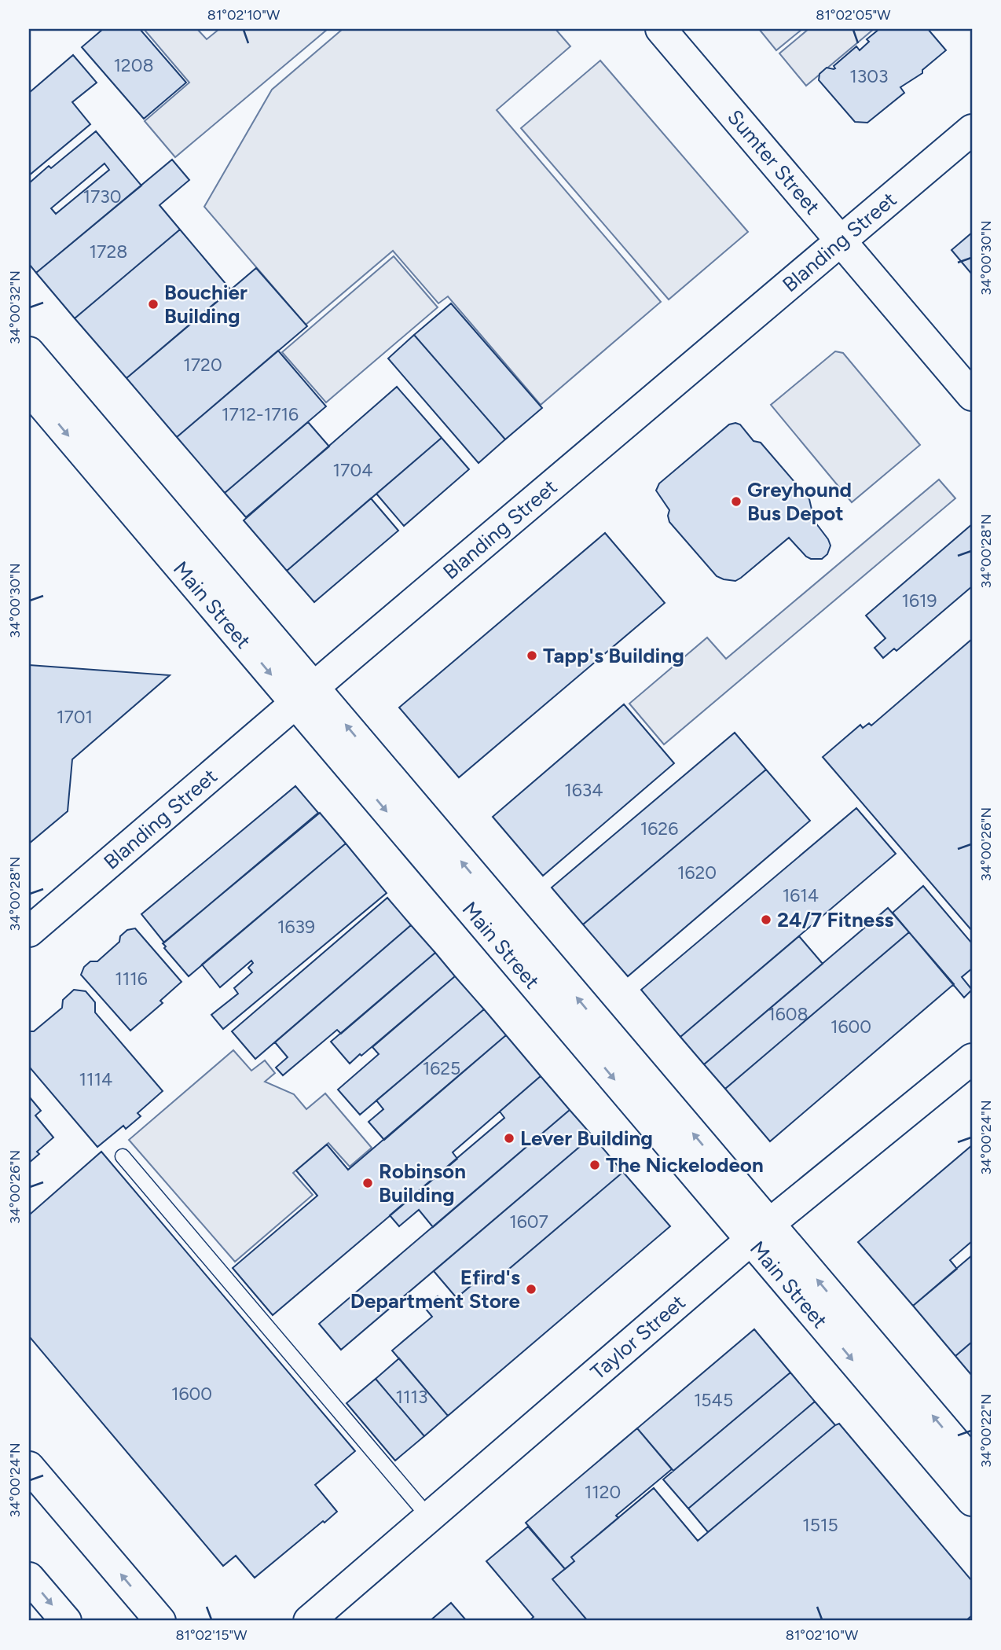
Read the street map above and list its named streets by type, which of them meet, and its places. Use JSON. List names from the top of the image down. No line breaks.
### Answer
{"streets":{"main road":["Sumter Street","Blanding Street","Main Street","Taylor Street"]},"crossings":[["Sumter Street","Blanding Street"],["Blanding Street","Main Street"],["Main Street","Taylor Street"]],"places":["Bouchier Building","Greyhound Bus Depot","Tapp's Building","24/7 Fitness","Lever Building","The Nickelodeon","Robinson Building","Efird's Department Store"],"house_numbers":["1208","1303","1730","1728","1720","1712-1716","1704","1619","1701","1634","1626","1620","1614","1639","1116","1608","1600","1625","1114","1607","1600","1113","1545","1120","1515"],"coordinates":["81°02'10\"W","81°02'05\"W","34°00'30\"N","34°00'32\"N","34°00'28\"N","34°00'26\"N","34°00'24\"N","34°00'22\"N","81°02'15\"W"]}
